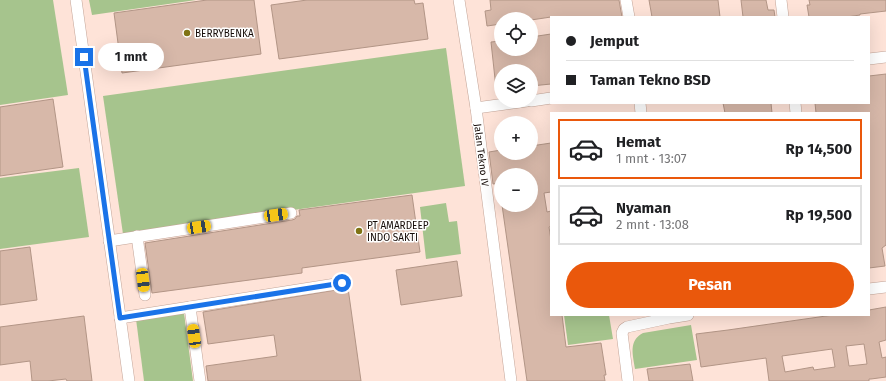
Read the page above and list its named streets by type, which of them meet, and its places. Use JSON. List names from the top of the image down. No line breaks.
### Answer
{"streets":{"lane":["Jalan Tekno IV"]},"places":["BERRYBENKA","PT AMARDEEP INDO SAKTI"],"page":{"map_buttons":["+","−"],"banner":["Jemput","Taman Tekno BSD"],"bubble":"1 mnt","list":[{"name":"Hemat","note":"1 mnt · 13:07","value":"Rp 14,500"},{"name":"Nyaman","note":"2 mnt · 13:08","value":"Rp 19,500"}],"buttons":"Pesan"}}
